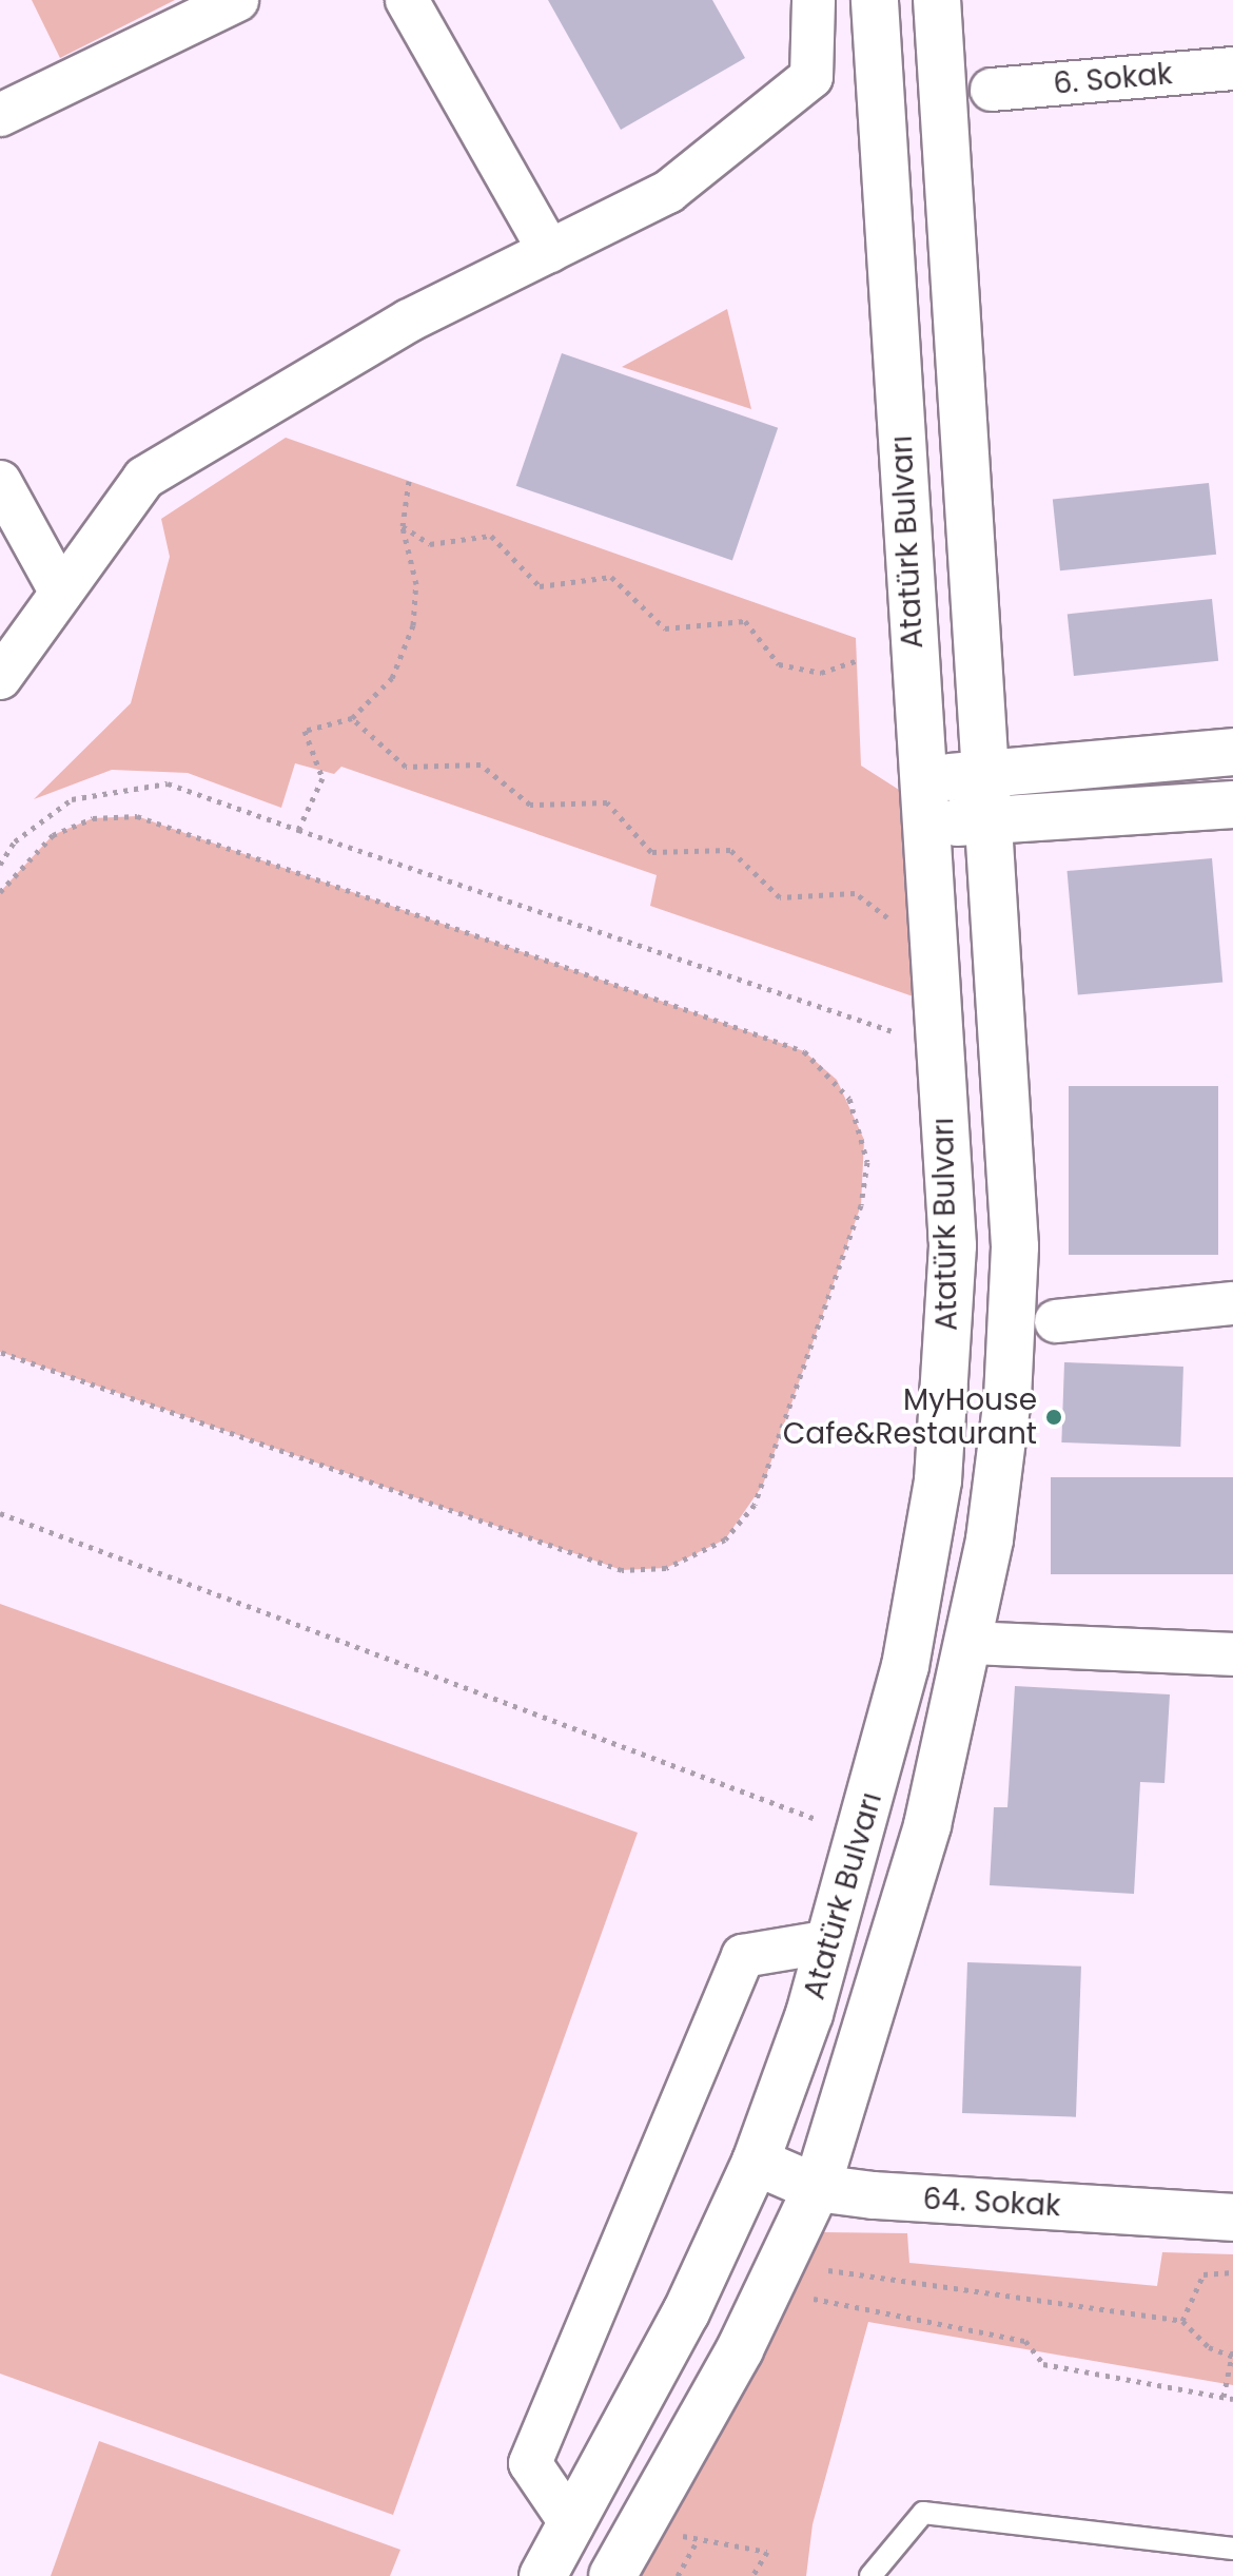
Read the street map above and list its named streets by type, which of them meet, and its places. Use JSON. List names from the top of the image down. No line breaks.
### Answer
{"streets":{"street":["6. Sokak","Atatürk Bulvarı","64. Sokak"]},"crossings":[["Atatürk Bulvarı","64. Sokak"]],"places":["MyHouse Cafe&Restaurant"]}
